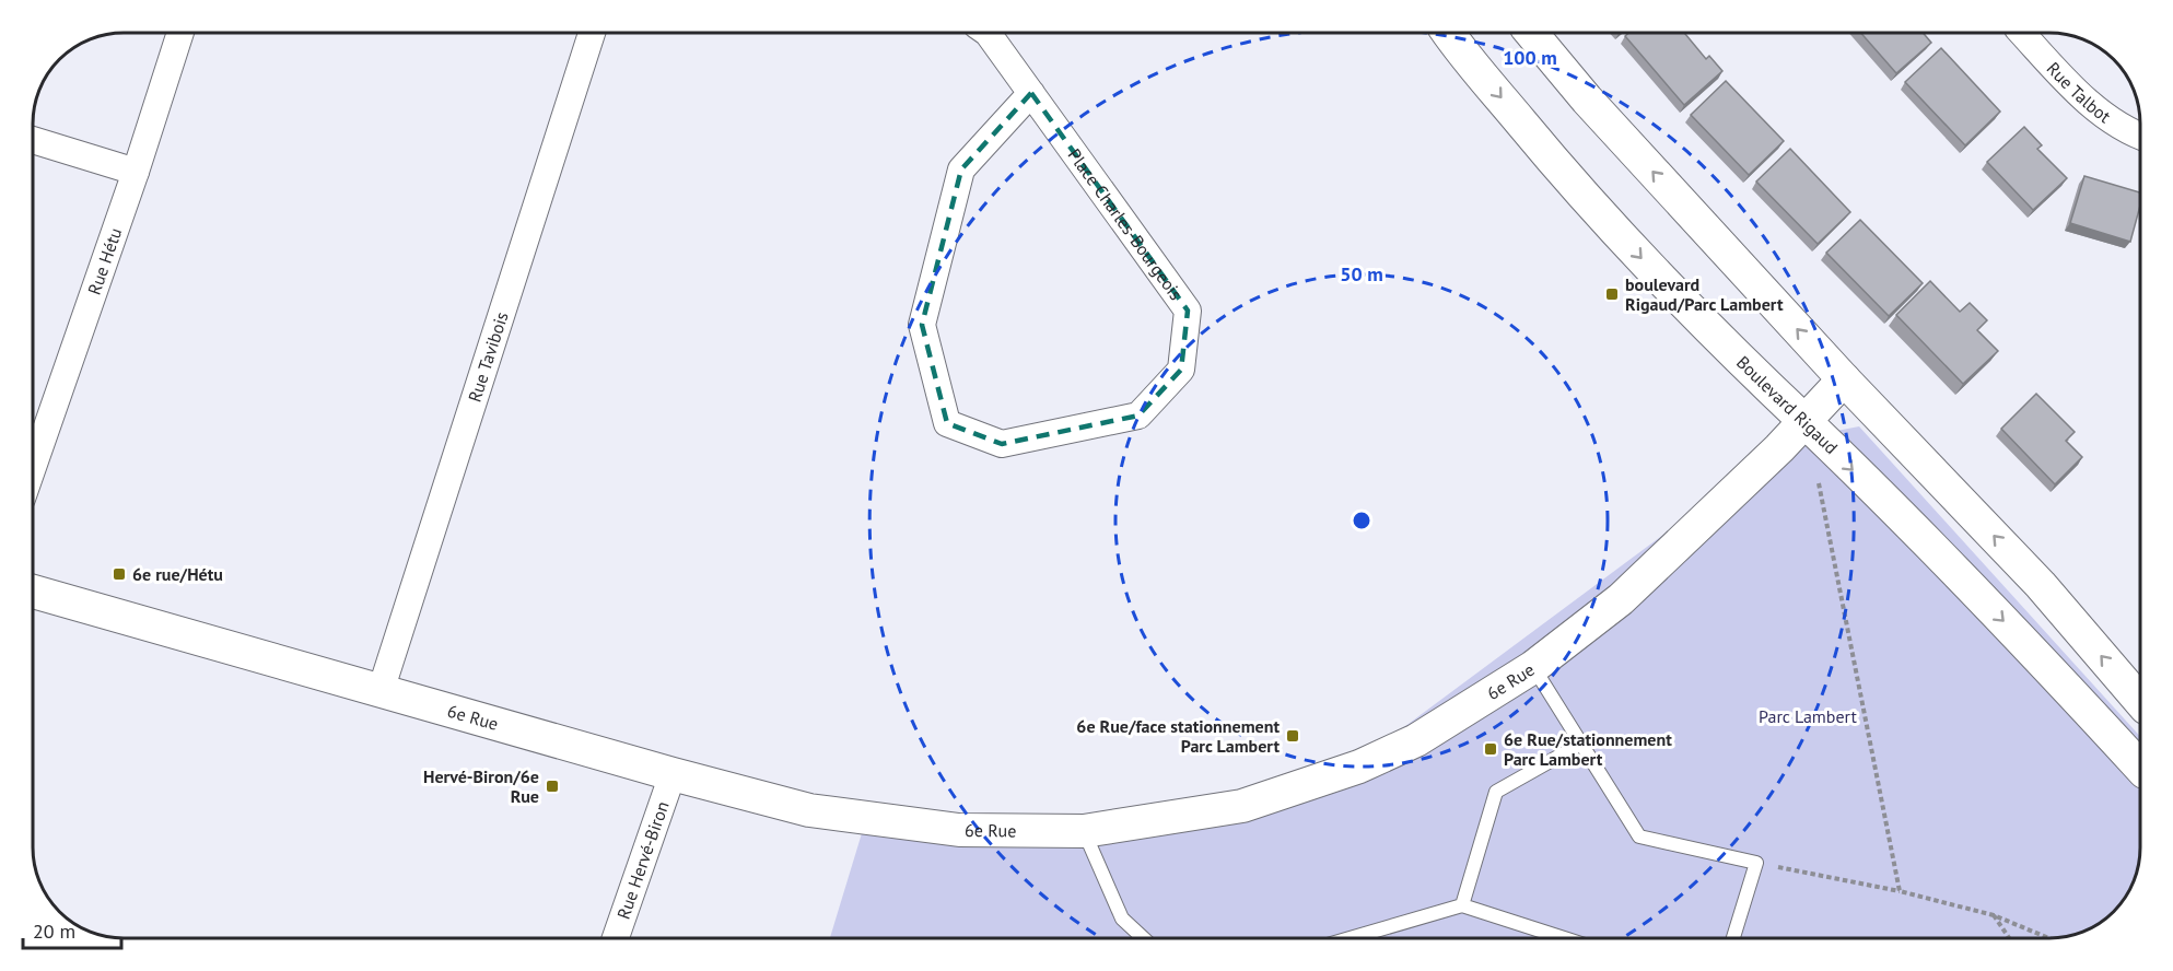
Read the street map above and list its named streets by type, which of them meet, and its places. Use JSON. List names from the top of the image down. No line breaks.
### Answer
{"streets":{"street":["Rue Talbot","Place Charles-Bourgeois","Rue Hétu","Rue Tavibois","Boulevard Rigaud","6e Rue","Rue Hervé-Biron"]},"crossings":[["Rue Tavibois","6e Rue"],["Boulevard Rigaud","6e Rue"],["6e Rue","Rue Hervé-Biron"]],"parks":["Parc Lambert"],"places":{"transit":["boulevard Rigaud/Parc Lambert","6e rue/Hétu","6e Rue/face stationnement Parc Lambert","6e Rue/stationnement Parc Lambert","Hervé-Biron/6e Rue"]},"scale_bar":"20 m","rings":["100 m","50 m"]}
